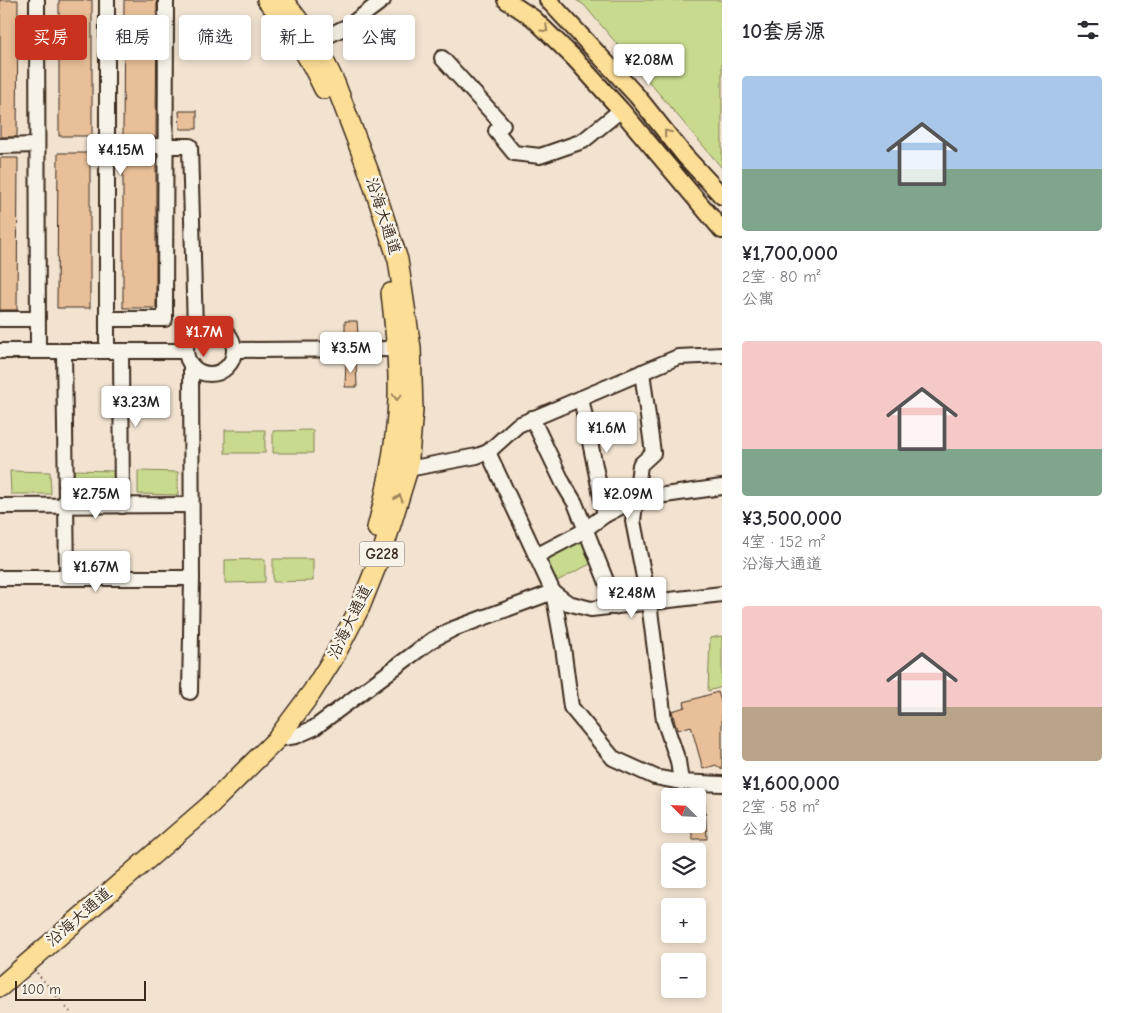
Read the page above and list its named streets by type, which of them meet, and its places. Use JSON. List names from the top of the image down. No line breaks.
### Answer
{"streets":{"highway":["沿海大通道","G228"]},"scale_bar":"100 m","north":"top left","page":{"heading":"10套房源","chip":["买房","租房","筛选","新上","公寓"],"price":["¥2.08M","¥4.15M","¥1.7M","¥3.5M","¥3.23M","¥1.6M","¥2.75M","¥2.09M","¥1.67M","¥2.48M"],"list":[{"name":"¥1,700,000","note":"2室 · 80 m² · 公寓"},{"name":"¥3,500,000","note":"4室 · 152 m² · 沿海大通道"},{"name":"¥1,600,000","note":"2室 · 58 m² · 公寓"}],"map_buttons":["+","−"],"scale":"100 m"}}
